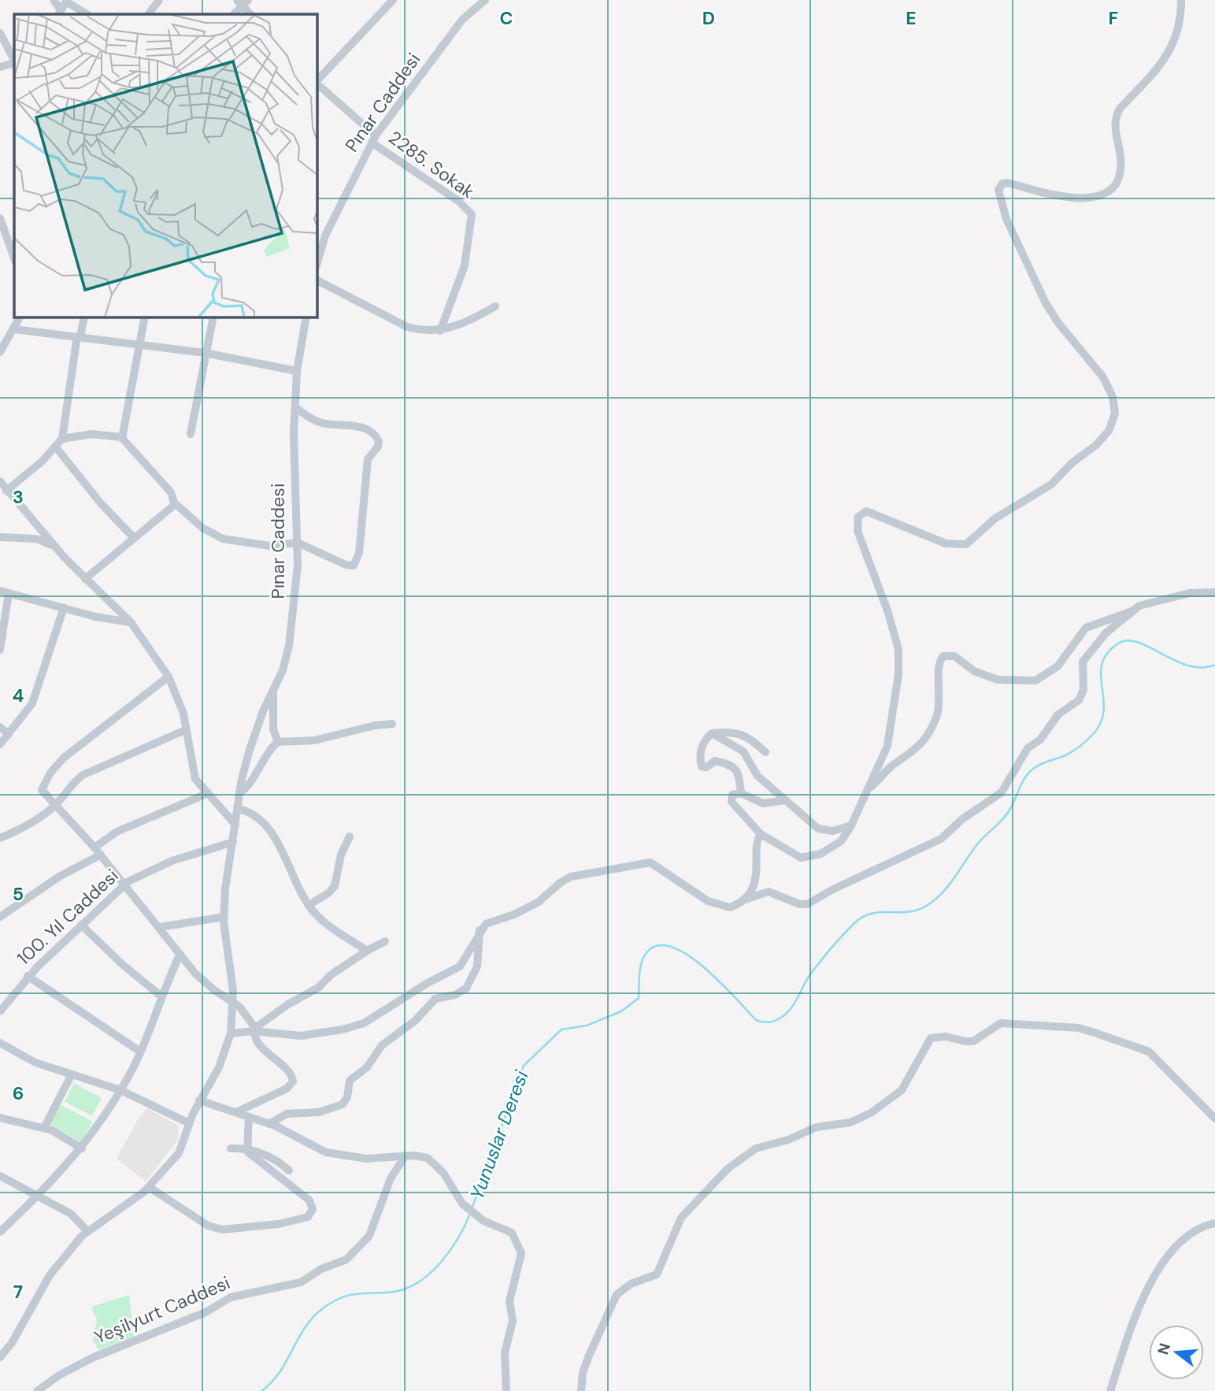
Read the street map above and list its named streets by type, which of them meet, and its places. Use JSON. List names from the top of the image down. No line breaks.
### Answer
{"streets":{"street":["Pınar Caddesi","2285. Sokak","100. Yıl Caddesi","Yeşilyurt Caddesi"]},"crossings":[["Pınar Caddesi","2285. Sokak"],["Pınar Caddesi","100. Yıl Caddesi"]],"water":["Yunuslar Deresi"],"north":"left","grid":{"columns":["C","D","E","F"],"rows":["3","4","5","6","7"]}}
